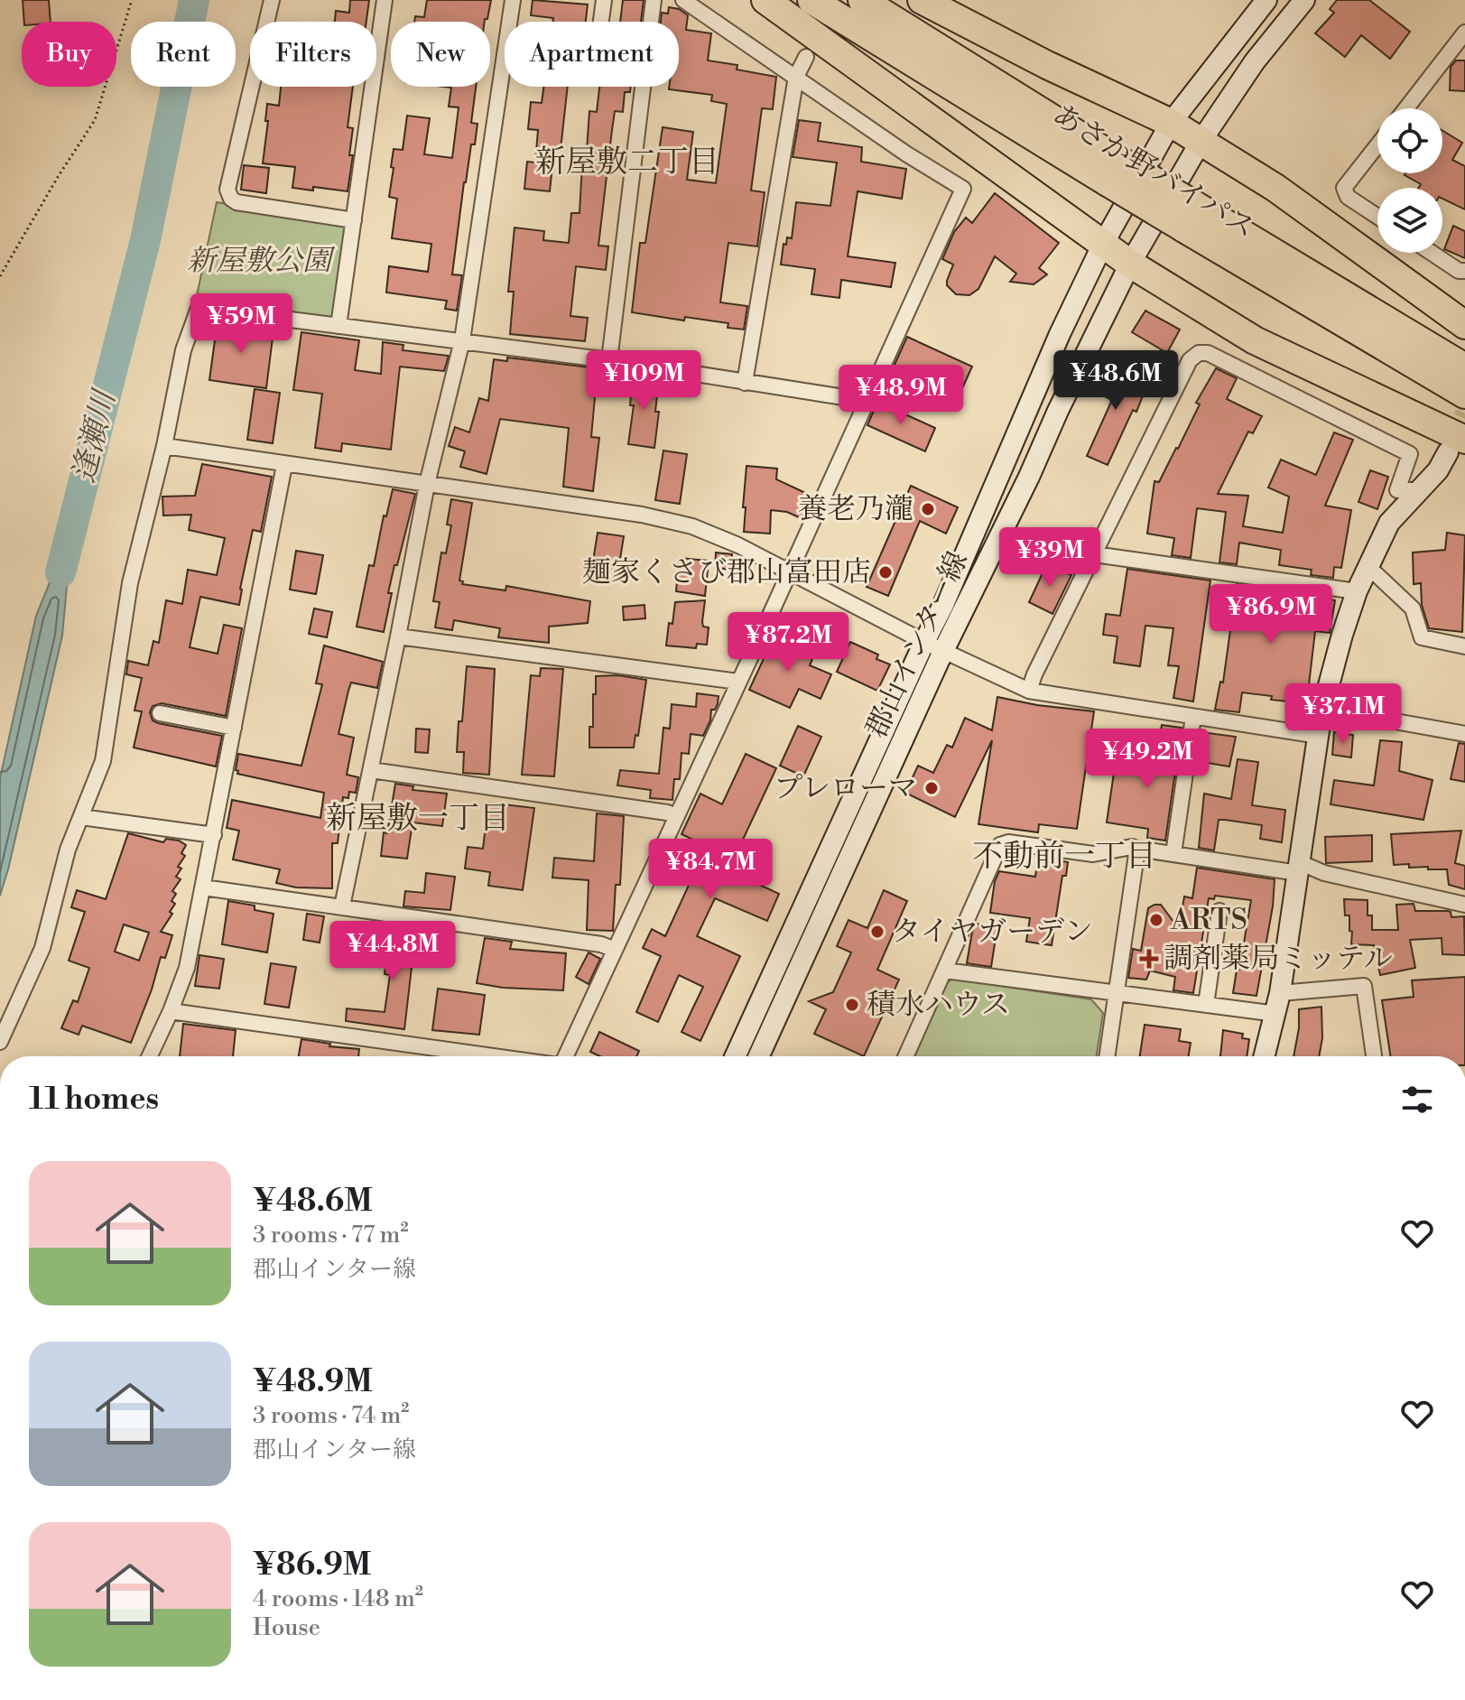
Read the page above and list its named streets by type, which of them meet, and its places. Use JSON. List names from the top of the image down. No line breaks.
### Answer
{"streets":{"highway":["あさか野バイパス"],"street":["郡山インター線"]},"districts":["新屋敷二丁目","新屋敷一丁目","不動前一丁目"],"water":["逢瀬川"],"parks":["新屋敷公園"],"places":{"other":["養老乃瀧","麺家くさび郡山富田店","プレローマ","ARTS","タイヤガーデン","積水ハウス"],"health":["調剤薬局ミッテル"]},"page":{"chip":["Buy","Rent","Filters","New","Apartment"],"price":["¥59M","¥109M","¥48.6M","¥48.9M","¥39M","¥86.9M","¥87.2M","¥37.1M","¥49.2M","¥84.7M","¥44.8M"],"heading":"11 homes","list":[{"name":"¥48.6M","note":"3 rooms · 77 m² · 郡山インター線"},{"name":"¥48.9M","note":"3 rooms · 74 m² · 郡山インター線"},{"name":"¥86.9M","note":"4 rooms · 148 m² · House"}]}}
